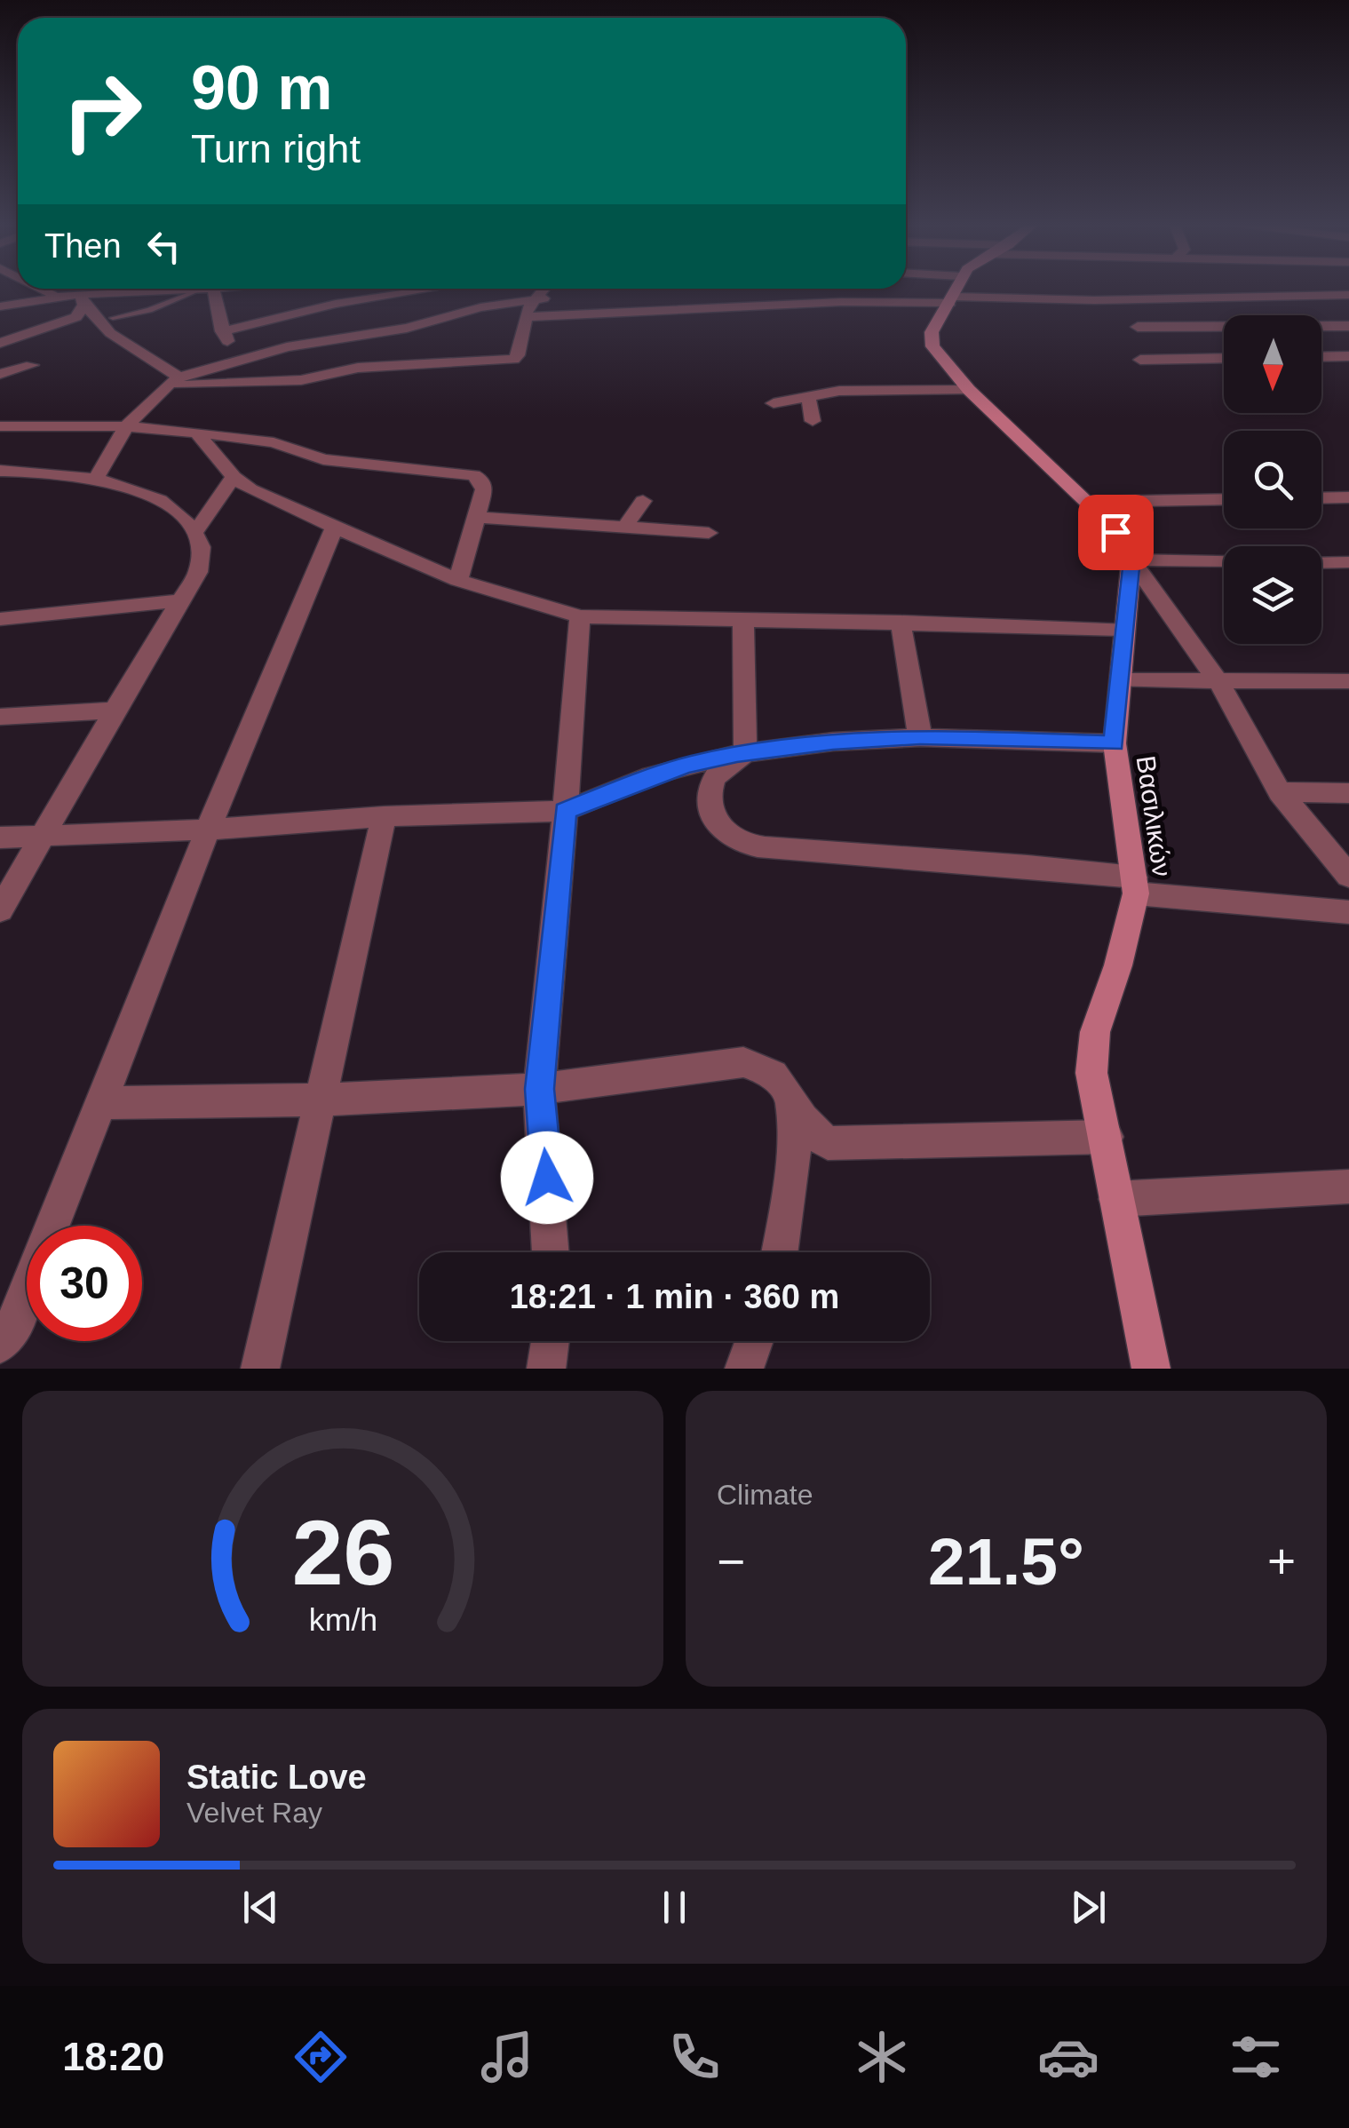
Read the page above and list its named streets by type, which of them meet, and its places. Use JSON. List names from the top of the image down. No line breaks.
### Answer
{"streets":{"street":["Βασιλικών"]},"north":"bottom","page":{"turn":["90 m","Turn right"],"then":"Then","limit":"30","trip":"18:21 · 1 min · 360 m","tile":"Climate","heat":["−","21.5°","+"],"song":["Static Love","Velvet Ray"],"tabs":"18:20","gauge":["26","km/h"]}}
